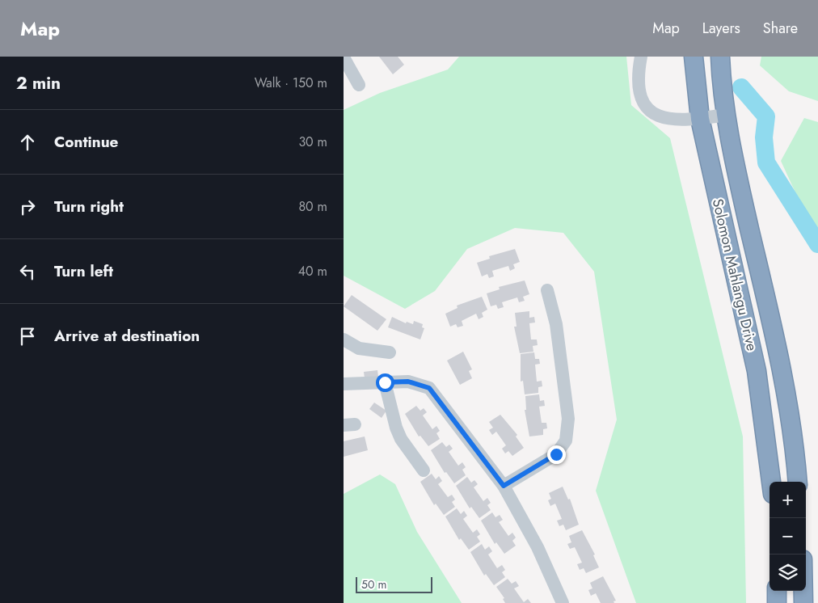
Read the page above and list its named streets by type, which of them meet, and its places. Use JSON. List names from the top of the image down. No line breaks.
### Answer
{"streets":{"highway":["Solomon Mahlangu Drive"]},"scale_bar":"50 m","page":{"header":"Map","nav":["Map","Layers","Share"],"heading":["2 min","Walk · 150 m"],"list":[["Continue","30 m"],["Turn right","80 m"],["Turn left","40 m"],"Arrive at destination"],"map_buttons":["+","−"],"scale":"50 m"}}
